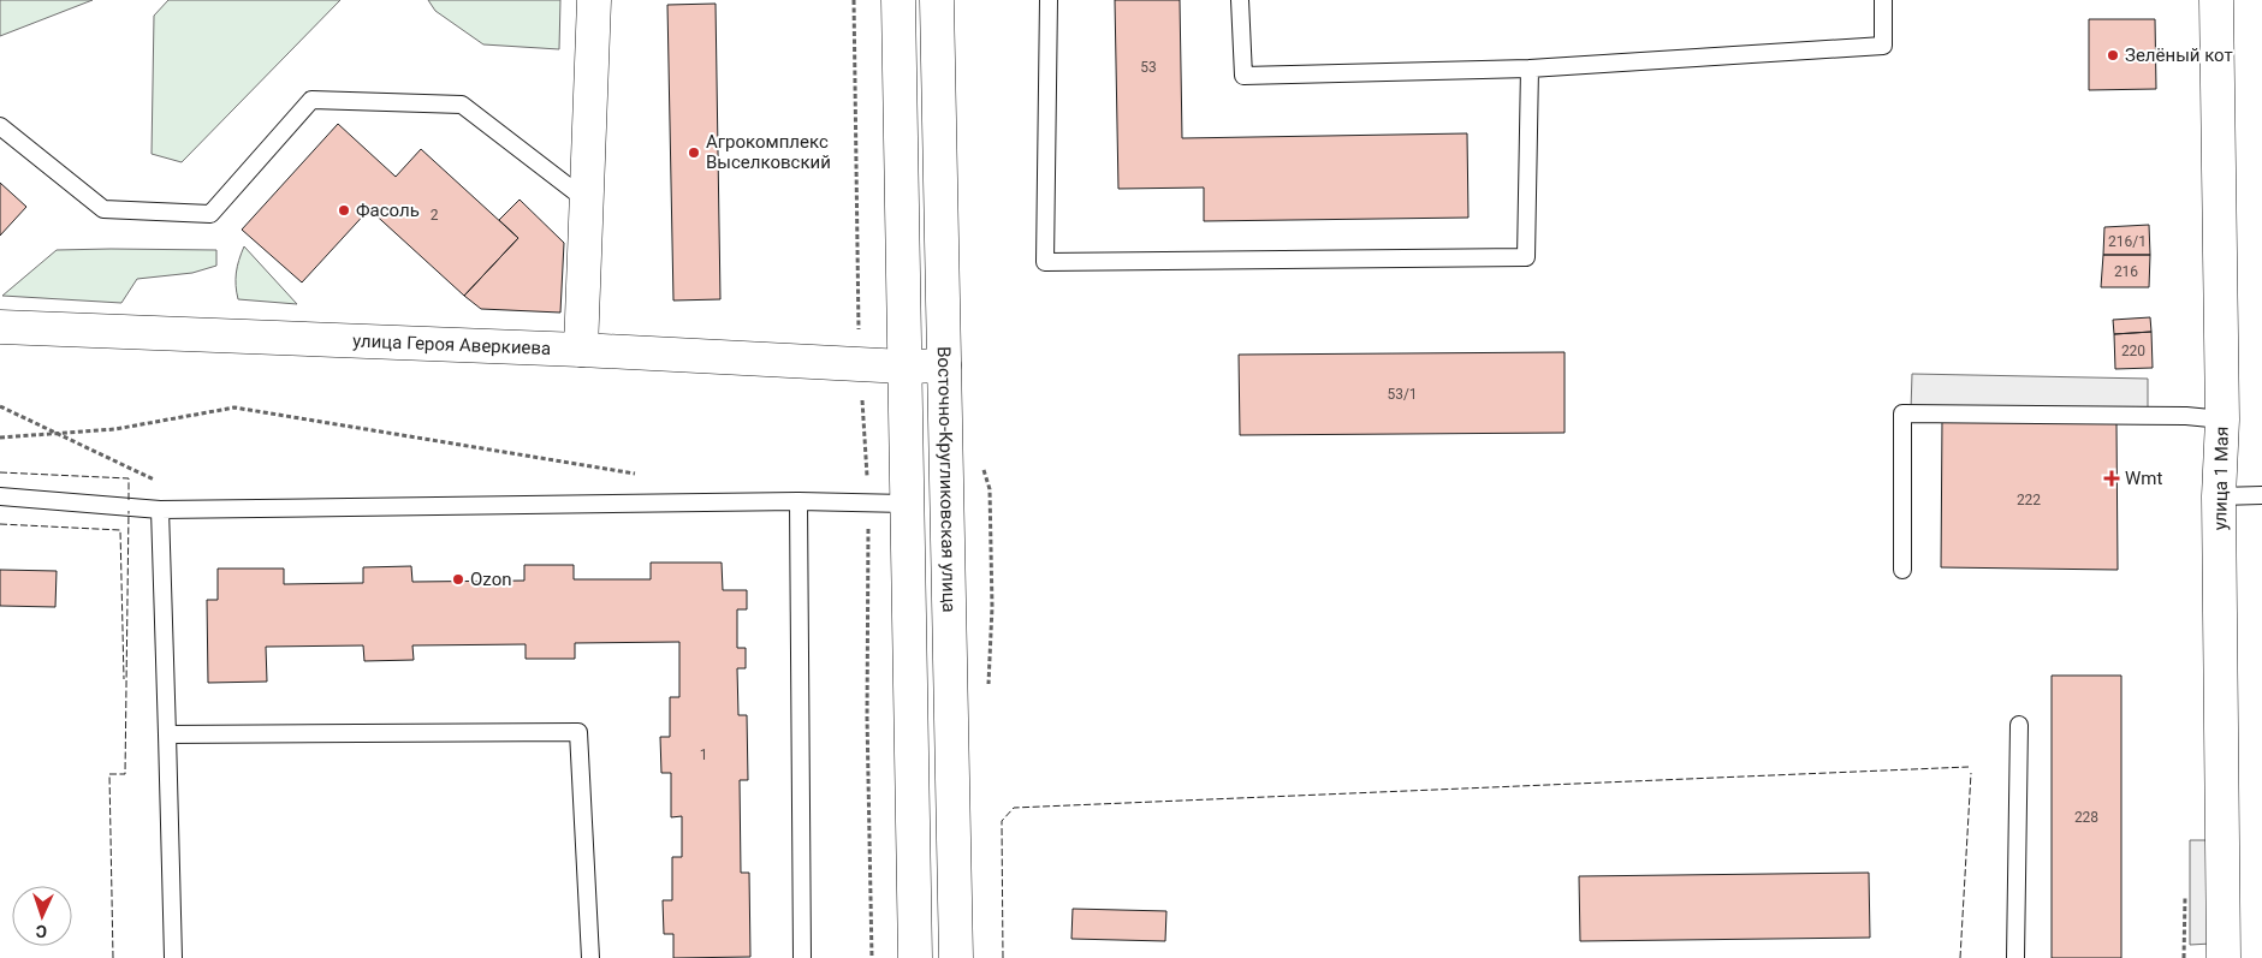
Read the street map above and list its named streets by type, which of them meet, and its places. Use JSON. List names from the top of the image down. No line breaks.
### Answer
{"streets":{"street":["улица Героя Аверкиева","Восточно-Кругликовская улица","улица 1 Мая"]},"crossings":[["улица Героя Аверкиева","Восточно-Кругликовская улица"]],"places":{"other":["Зелёный кот","Агрокомплекс Выселковский","Фасоль","Ozon"],"health":["Wmt"]},"house_numbers":["53","2","216/1","216","220","53/1","222","1","228"],"north":"bottom"}
